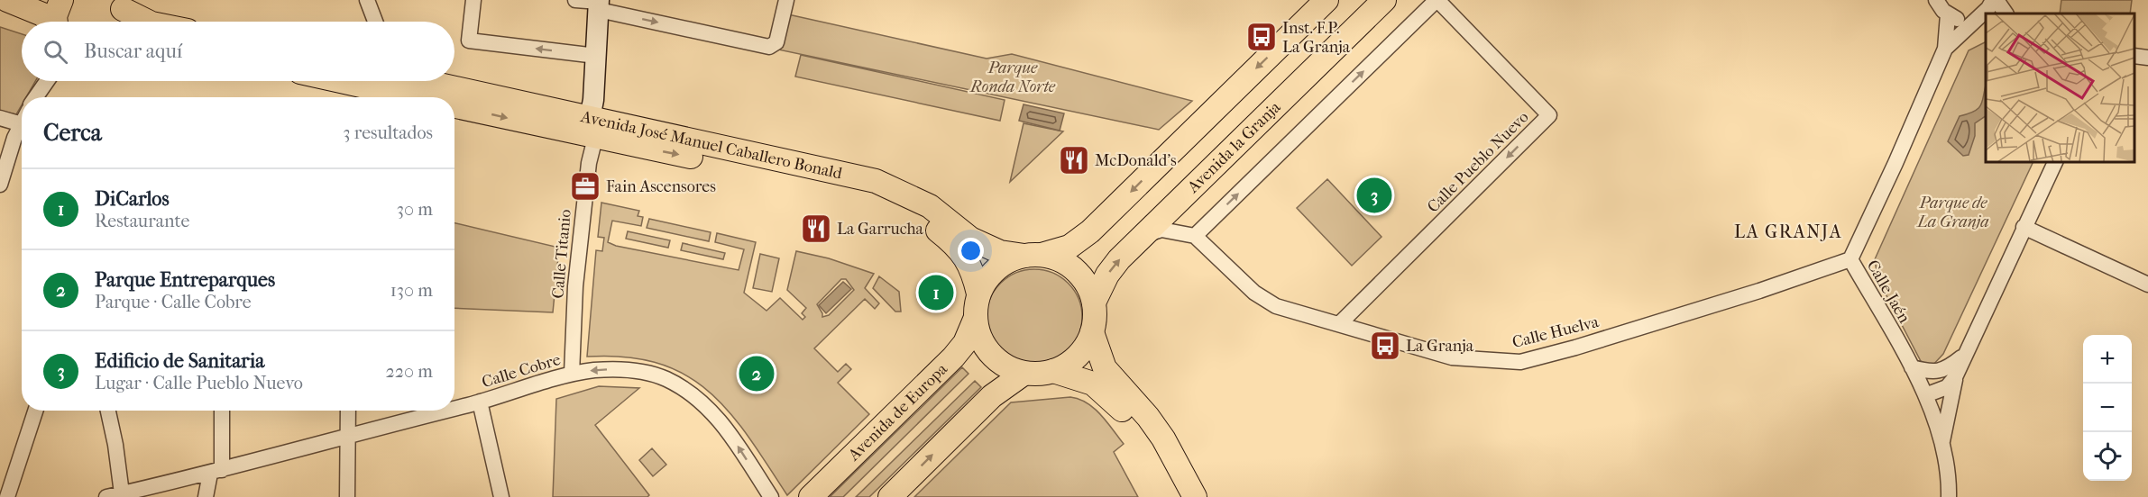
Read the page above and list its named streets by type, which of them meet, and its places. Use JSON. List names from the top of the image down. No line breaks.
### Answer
{"streets":{"main road":["Avenida José Manuel Caballero Bonald","Avenida la Granja","Avenida de Europa"],"street":["Calle Pueblo Nuevo","Calle Titanio","Calle Jaén","Calle Huelva","Calle Cobre"]},"crossings":[["Avenida José Manuel Caballero Bonald","Avenida la Granja"],["Avenida José Manuel Caballero Bonald","Calle Titanio"],["Avenida José Manuel Caballero Bonald","Avenida de Europa"],["Avenida la Granja","Avenida de Europa"],["Calle Pueblo Nuevo","Calle Huelva"],["Calle Titanio","Calle Cobre"],["Calle Jaén","Calle Huelva"]],"districts":["LA GRANJA"],"parks":["Parque Ronda Norte","Parque de La Granja"],"places":{"bus stop":["Inst. F.P. La Granja","La Granja"],"restaurant":["McDonald's","La Garrucha"],"office":["Fain Ascensores"]},"page":{"search":"Buscar aquí","heading":["Cerca","3 resultados"],"list":[{"mark":"1","name":"DiCarlos","note":"Restaurante","value":"30 m"},{"mark":"2","name":"Parque Entreparques","note":"Parque · Calle Cobre","value":"130 m"},{"mark":"3","name":"Edificio de Sanitaria","note":"Lugar · Calle Pueblo Nuevo","value":"220 m"}],"pins":["3","1","2"],"map_buttons":["+","−"]}}
